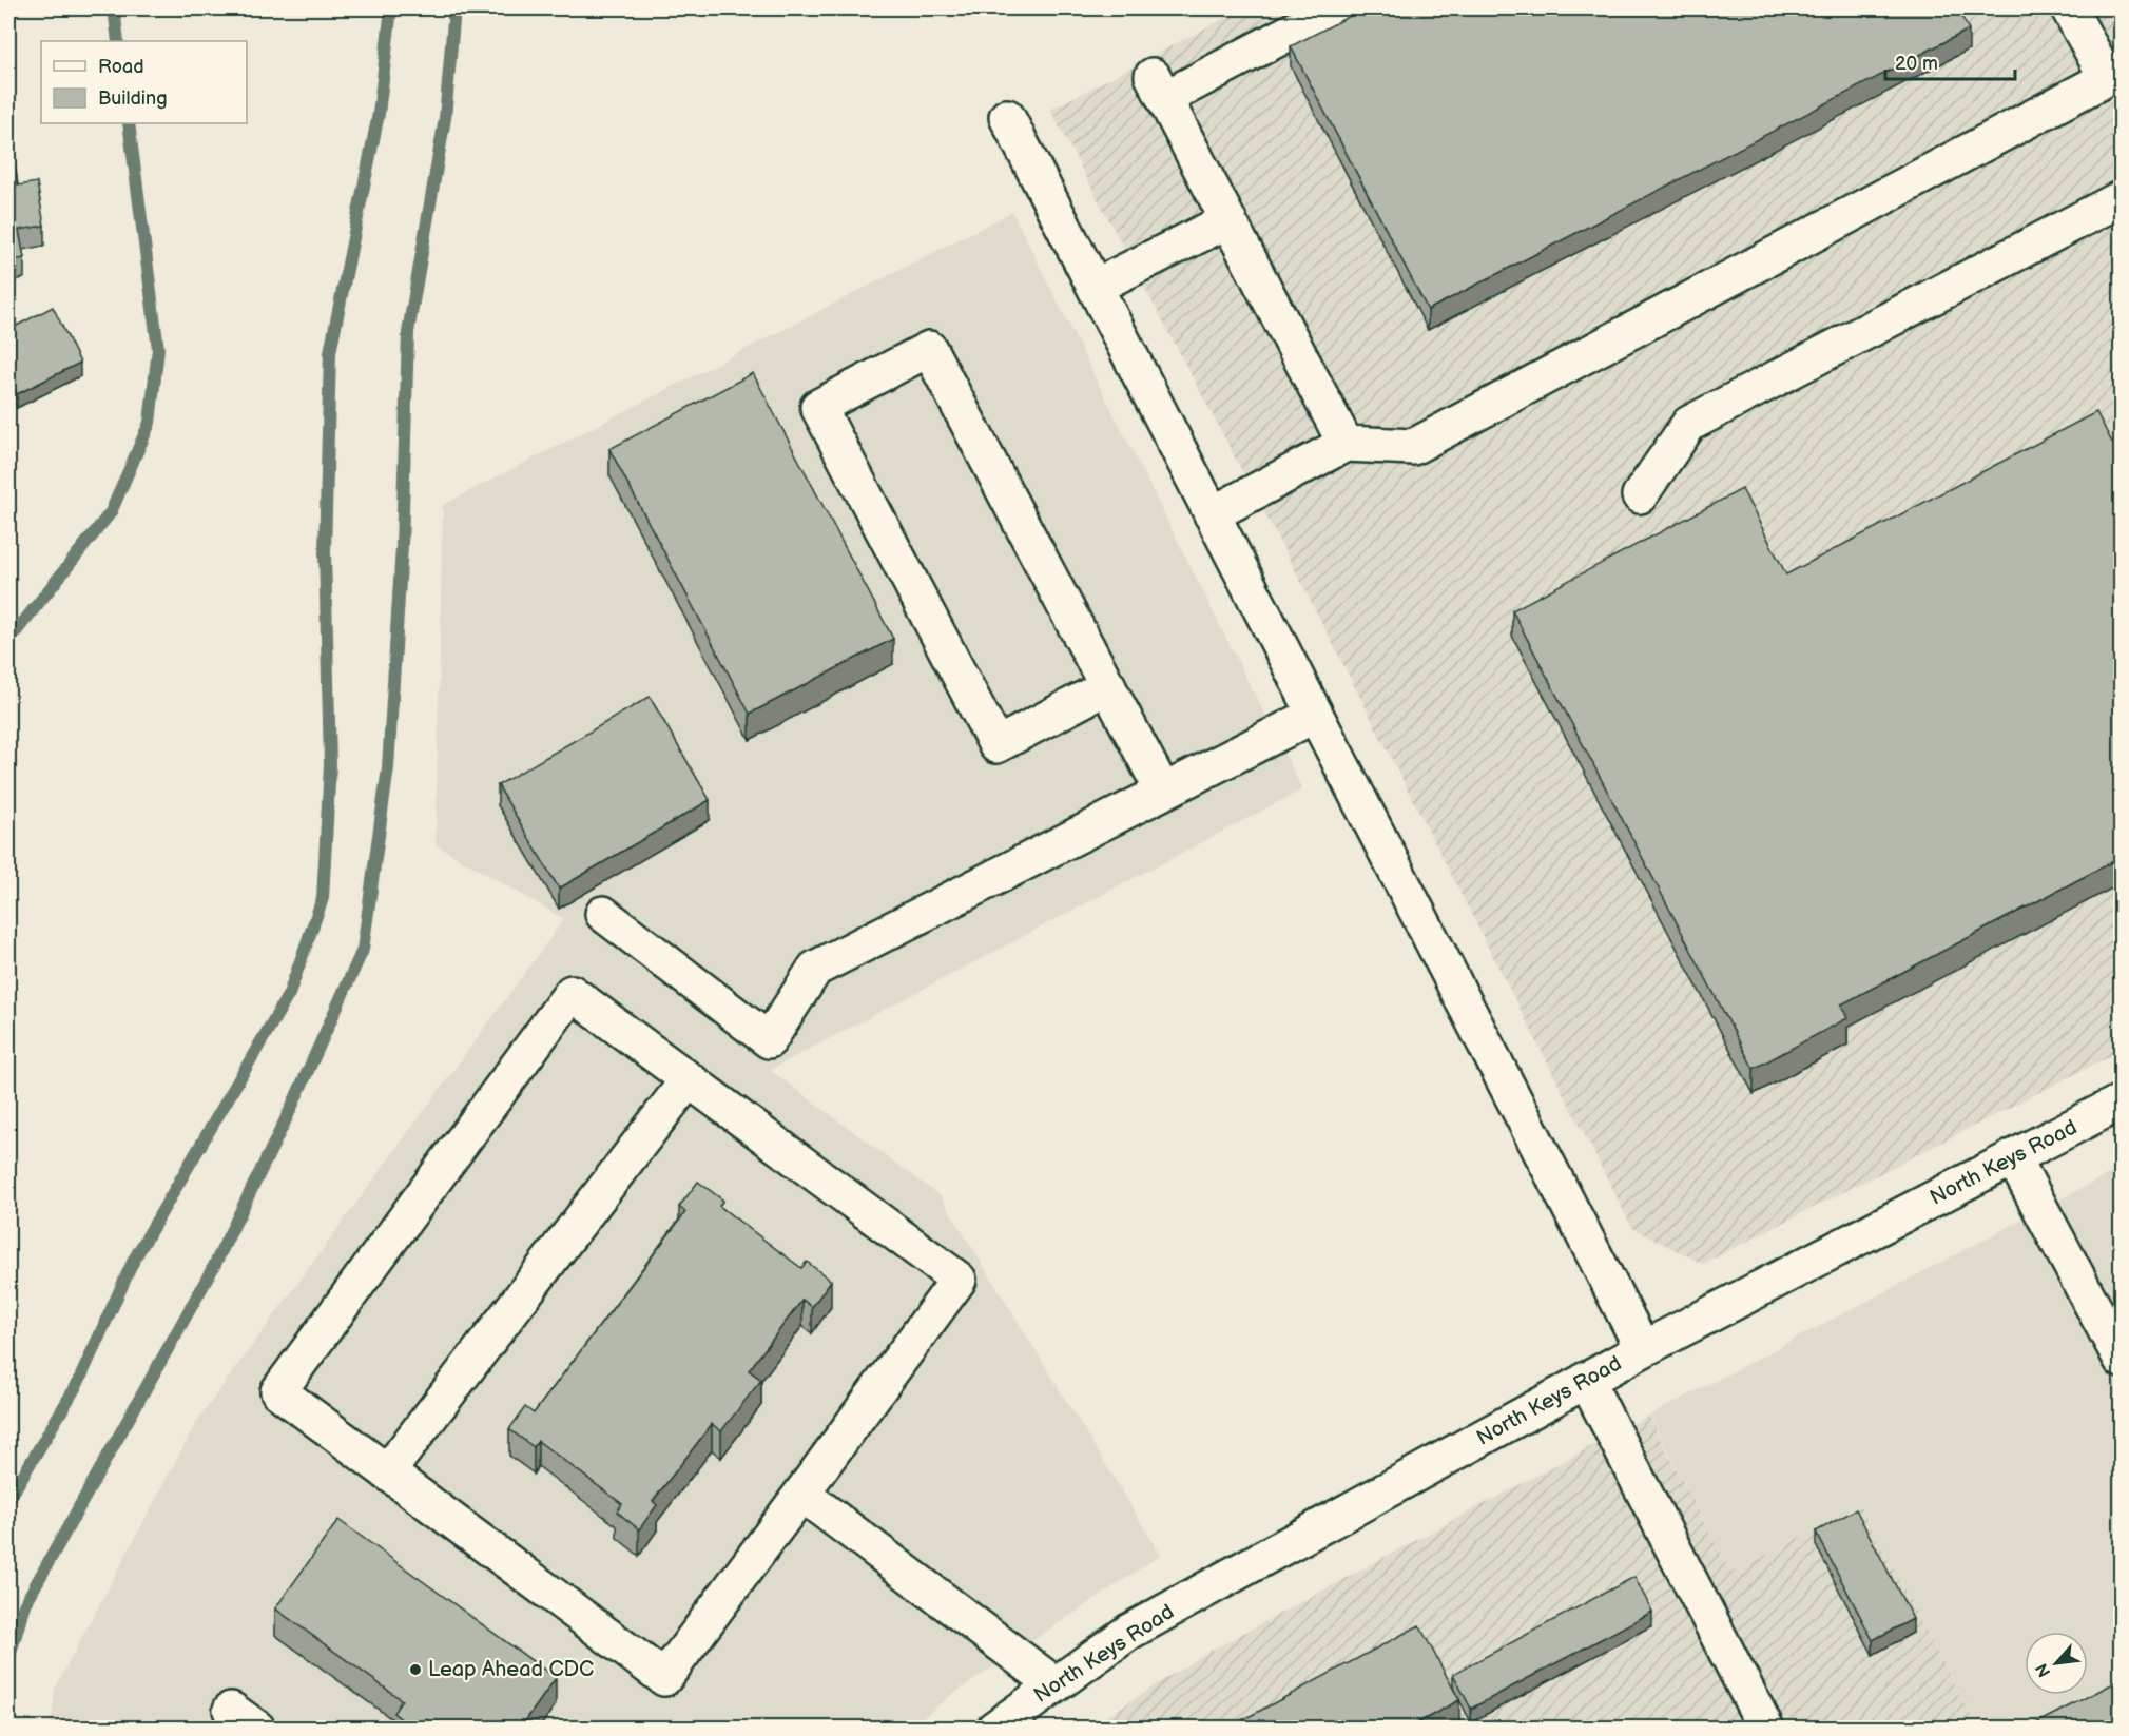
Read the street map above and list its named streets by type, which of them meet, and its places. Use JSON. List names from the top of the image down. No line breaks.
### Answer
{"streets":{"street":["North Keys Road"]},"places":["Leap Ahead CDC"],"legend":["Road","Building"],"scale_bar":"20 m","north":"bottom left"}
